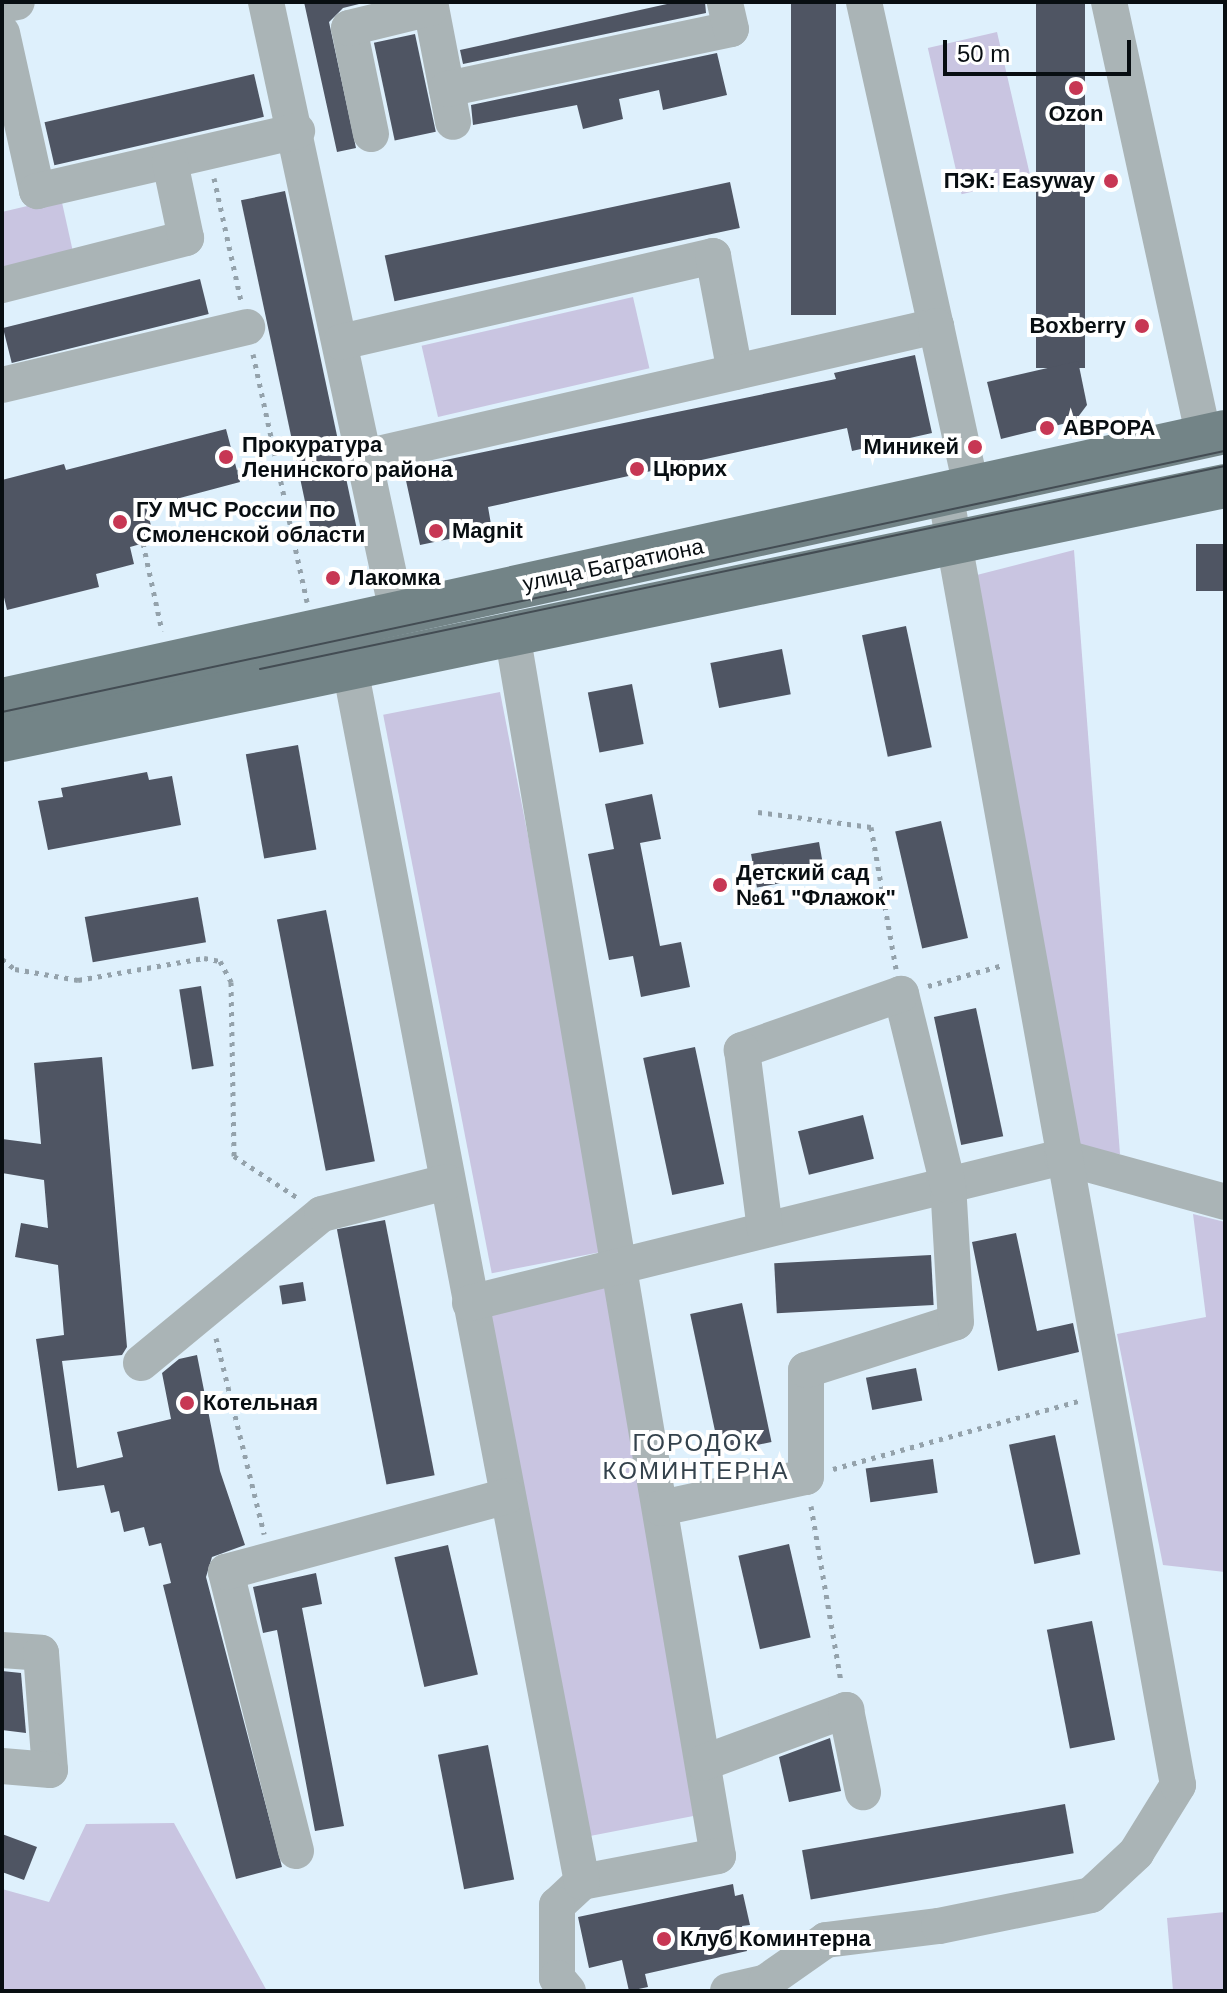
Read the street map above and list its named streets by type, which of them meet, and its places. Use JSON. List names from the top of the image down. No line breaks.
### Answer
{"streets":{"main road":["улица Багратиона"]},"districts":["ГОРОДОК КОМИНТЕРНА"],"places":["Ozon","ПЭК: Easyway","Boxberry","ABPOPA","Миникей","Прокуратура Ленинского района","Цюрих","ГУ МЧС России по Смоленской области","Magnit","Лакомка","Детский сад №61 \"Флажок\"","Котельная","Клуб Коминтерна"],"scale_bar":"50 m"}
